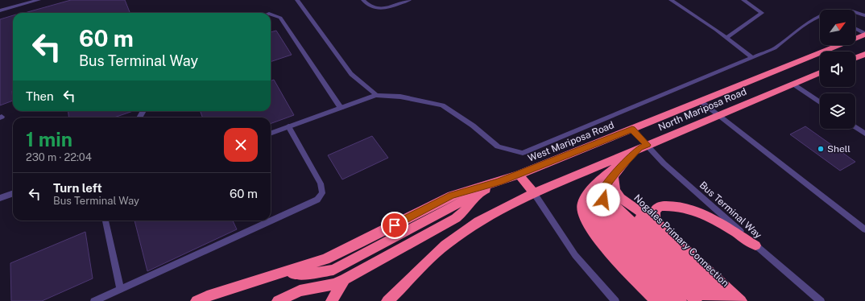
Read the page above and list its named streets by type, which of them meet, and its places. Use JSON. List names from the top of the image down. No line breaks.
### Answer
{"streets":{"highway":["North Mariposa Road","West Mariposa Road","Nogales Primary Connection"],"street":["Bus Terminal Way"]},"crossings":[["North Mariposa Road","West Mariposa Road"],["North Mariposa Road","Bus Terminal Way"],["West Mariposa Road","Bus Terminal Way"]],"places":["Shell"],"north":"top right","page":{"turn":["60 m","Bus Terminal Way"],"then":"Then","heading":["1 min","230 m · 22:04"],"list":[{"name":"Turn left","note":"Bus Terminal Way","value":"60 m"}]}}
